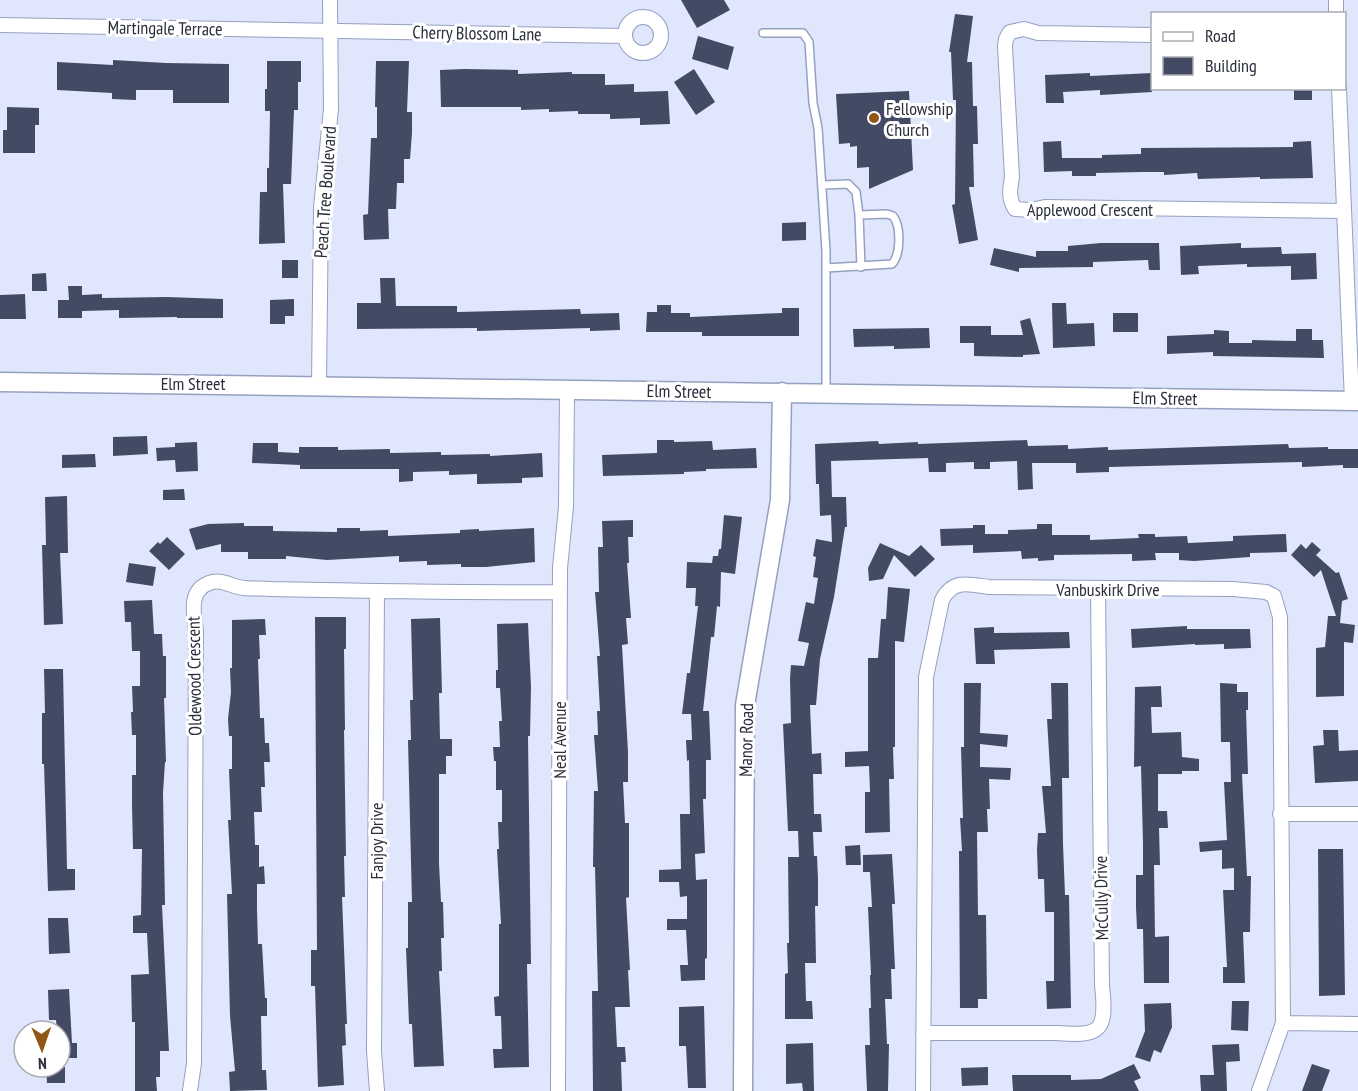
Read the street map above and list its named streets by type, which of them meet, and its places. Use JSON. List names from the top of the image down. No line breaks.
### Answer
{"streets":{"main road":["Elm Street","Manor Road"],"street":["Martingale Terrace","Cherry Blossom Lane","Peach Tree Boulevard","Applewood Crescent","Vanbuskirk Drive","Oldewood Crescent","Neal Avenue","Fanjoy Drive","McCully Drive"]},"crossings":[["Martingale Terrace","Cherry Blossom Lane"],["Martingale Terrace","Peach Tree Boulevard"],["Cherry Blossom Lane","Peach Tree Boulevard"],["Peach Tree Boulevard","Elm Street"],["Elm Street","Neal Avenue"],["Elm Street","Manor Road"],["Vanbuskirk Drive","McCully Drive"],["Oldewood Crescent","Neal Avenue"],["Oldewood Crescent","Fanjoy Drive"]],"places":["Fellowship Church"],"legend":["Road","Building"],"north":"bottom"}
